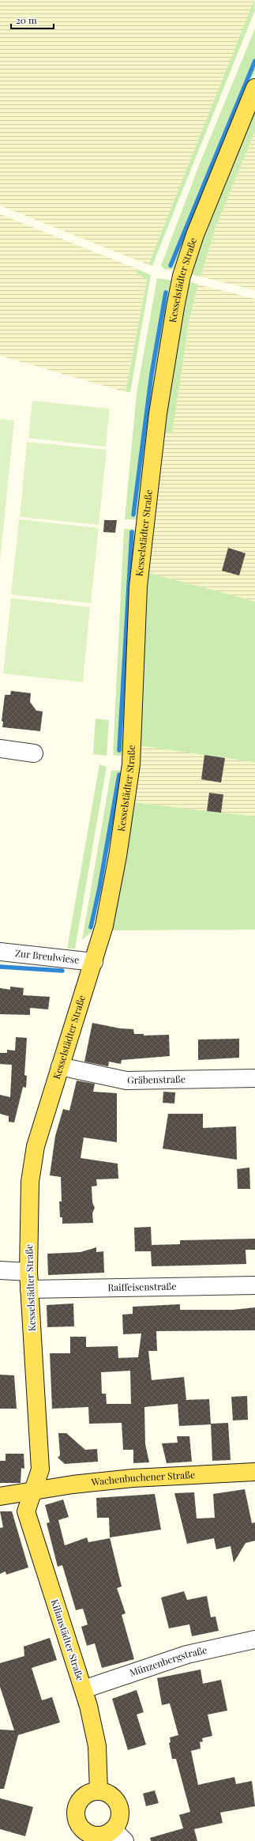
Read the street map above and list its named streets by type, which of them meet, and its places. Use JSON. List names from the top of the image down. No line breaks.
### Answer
{"streets":{"main road":["Kesselstädter Straße","Wachenbuchener Straße","Kilianstädter Straße"],"street":["Zur Breulwiese","Gräbenstraße","Raiffeisenstraße","Münzenbergstraße"]},"crossings":[["Kesselstädter Straße","Zur Breulwiese"],["Kesselstädter Straße","Gräbenstraße"],["Kesselstädter Straße","Raiffeisenstraße"],["Kesselstädter Straße","Wachenbuchener Straße"],["Kesselstädter Straße","Kilianstädter Straße"],["Wachenbuchener Straße","Kilianstädter Straße"],["Kilianstädter Straße","Münzenbergstraße"]],"scale_bar":"20 m"}
